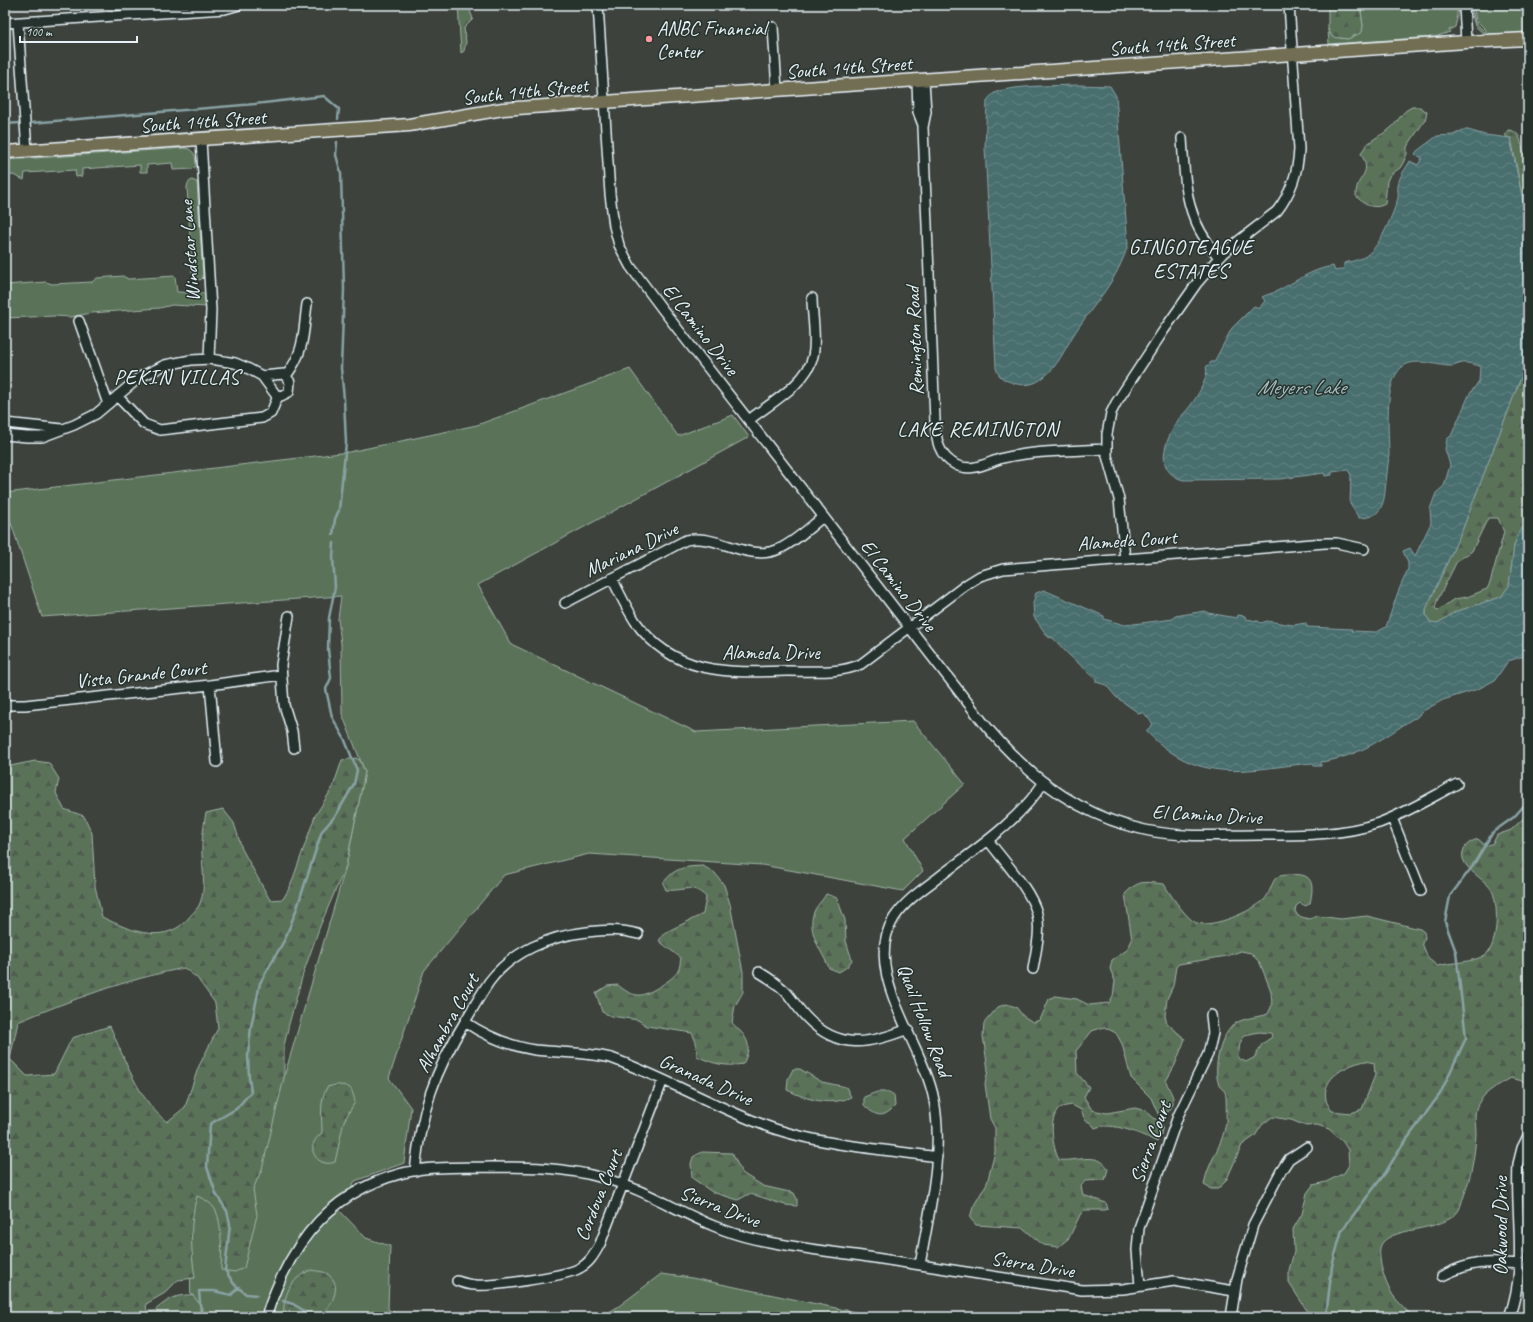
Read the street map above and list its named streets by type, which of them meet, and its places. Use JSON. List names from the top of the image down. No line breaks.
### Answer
{"streets":{"main road":["South 14th Street"],"street":["Windstar Lane","El Camino Drive","Remington Road","Alameda Court","Mariana Drive","Alameda Drive","Vista Grande Court","Quail Hollow Road","Alhambra Court","Granada Drive","Sierra Court","Cordova Court","Sierra Drive","Oakwood Drive"]},"crossings":[["South 14th Street","Windstar Lane"],["South 14th Street","El Camino Drive"],["South 14th Street","Remington Road"],["El Camino Drive","Alameda Court"],["El Camino Drive","Mariana Drive"],["El Camino Drive","Alameda Drive"],["El Camino Drive","Quail Hollow Road"],["Alameda Court","Alameda Drive"],["Mariana Drive","Alameda Drive"],["Quail Hollow Road","Granada Drive"],["Quail Hollow Road","Sierra Drive"],["Alhambra Court","Granada Drive"],["Alhambra Court","Sierra Drive"],["Granada Drive","Cordova Court"],["Sierra Court","Sierra Drive"],["Cordova Court","Sierra Drive"]],"districts":["GINGOTEAGUE ESTATES","PEKIN VILLAS","LAKE REMINGTON"],"water":["Meyers Lake"],"places":["ANBC Financial Center"],"scale_bar":"100 m"}
